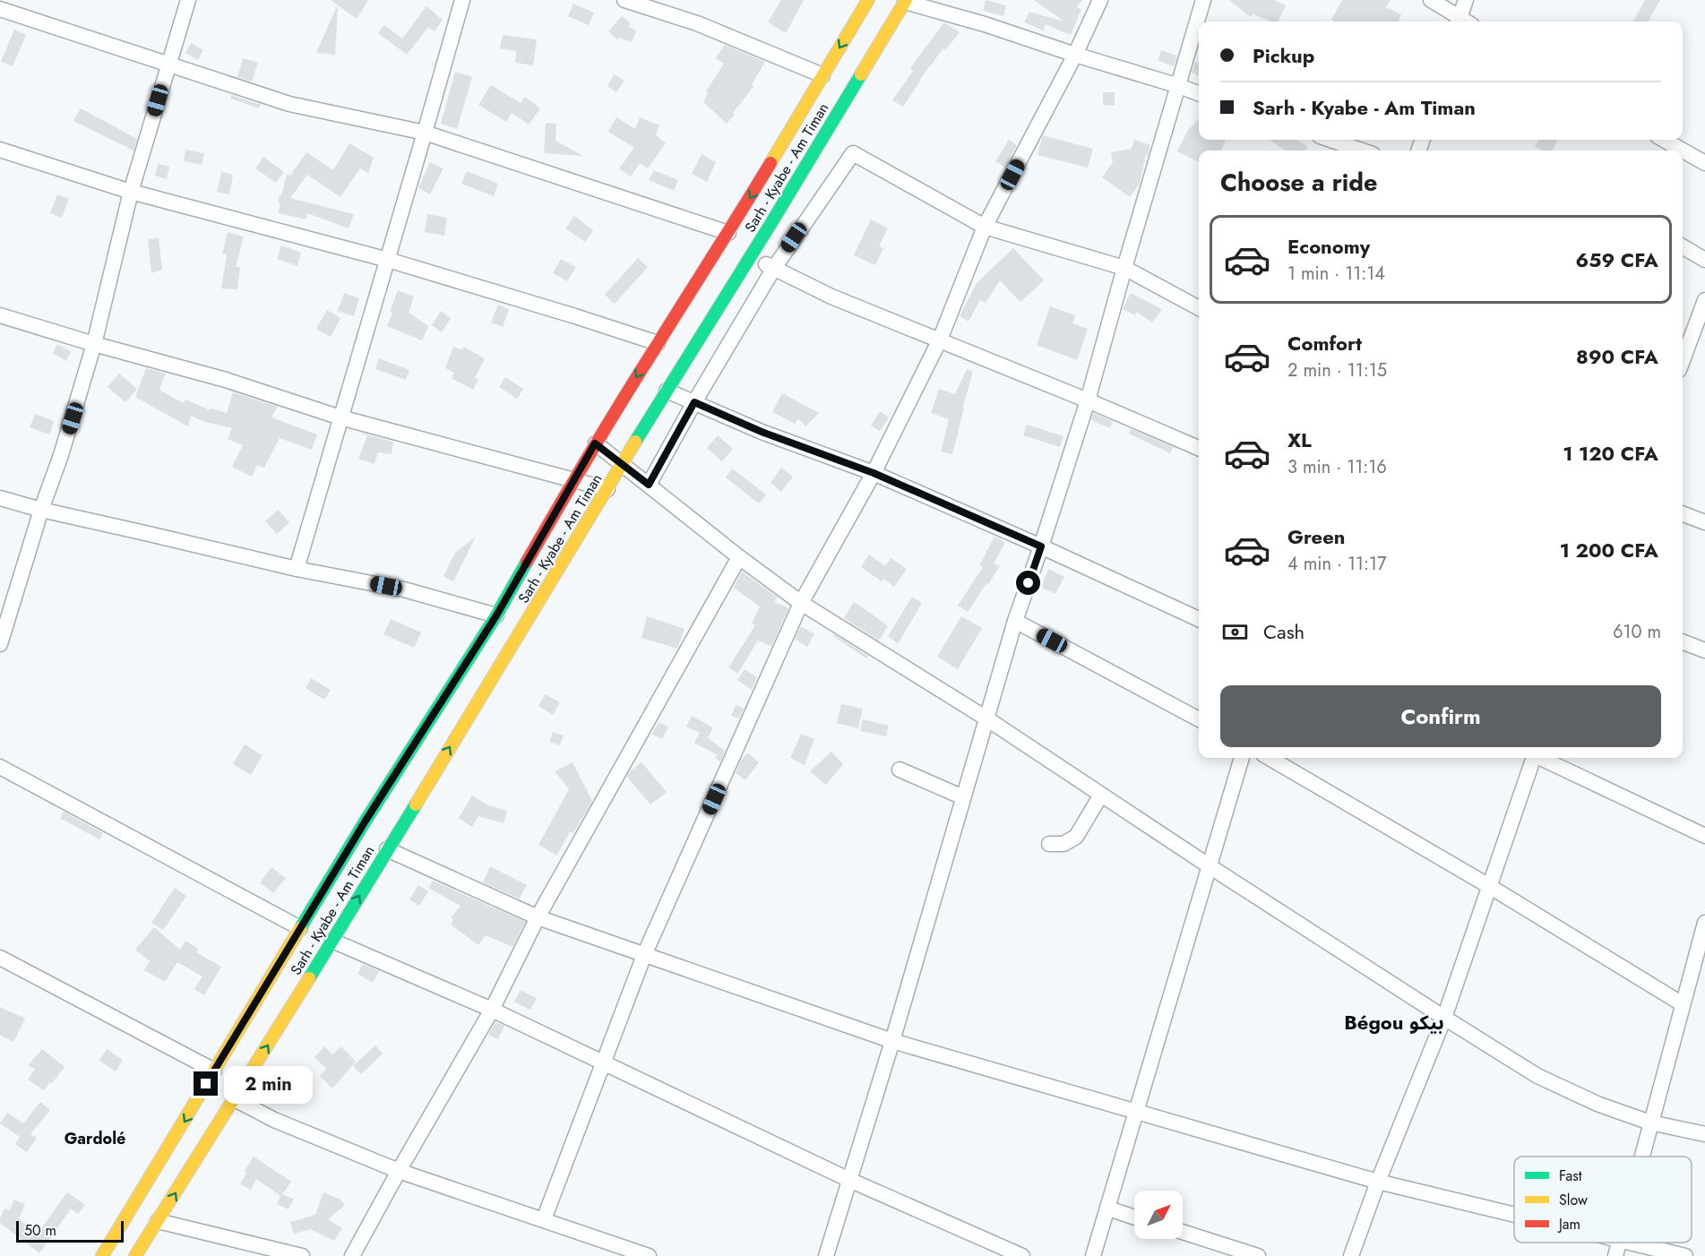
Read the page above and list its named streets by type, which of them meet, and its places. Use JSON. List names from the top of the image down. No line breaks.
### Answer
{"streets":{"highway":["Sarh - Kyabe - Am Timan"]},"districts":["Bégou بيكو","Gardolé"],"legend":["Fast","Slow","Jam"],"scale_bar":"50 m","north":"top right","page":{"banner":["Pickup","Sarh - Kyabe - Am Timan"],"heading":"Choose a ride","list":[{"name":"Economy","note":"1 min · 11:14","value":"659 CFA"},{"name":"Comfort","note":"2 min · 11:15","value":"890 CFA"},{"name":"XL","note":"3 min · 11:16","value":"1 120 CFA"},{"name":"Green","note":"4 min · 11:17","value":"1 200 CFA"}],"pay":["Cash","610 m"],"buttons":"Confirm","bubble":"2 min","scale":"50 m"}}
